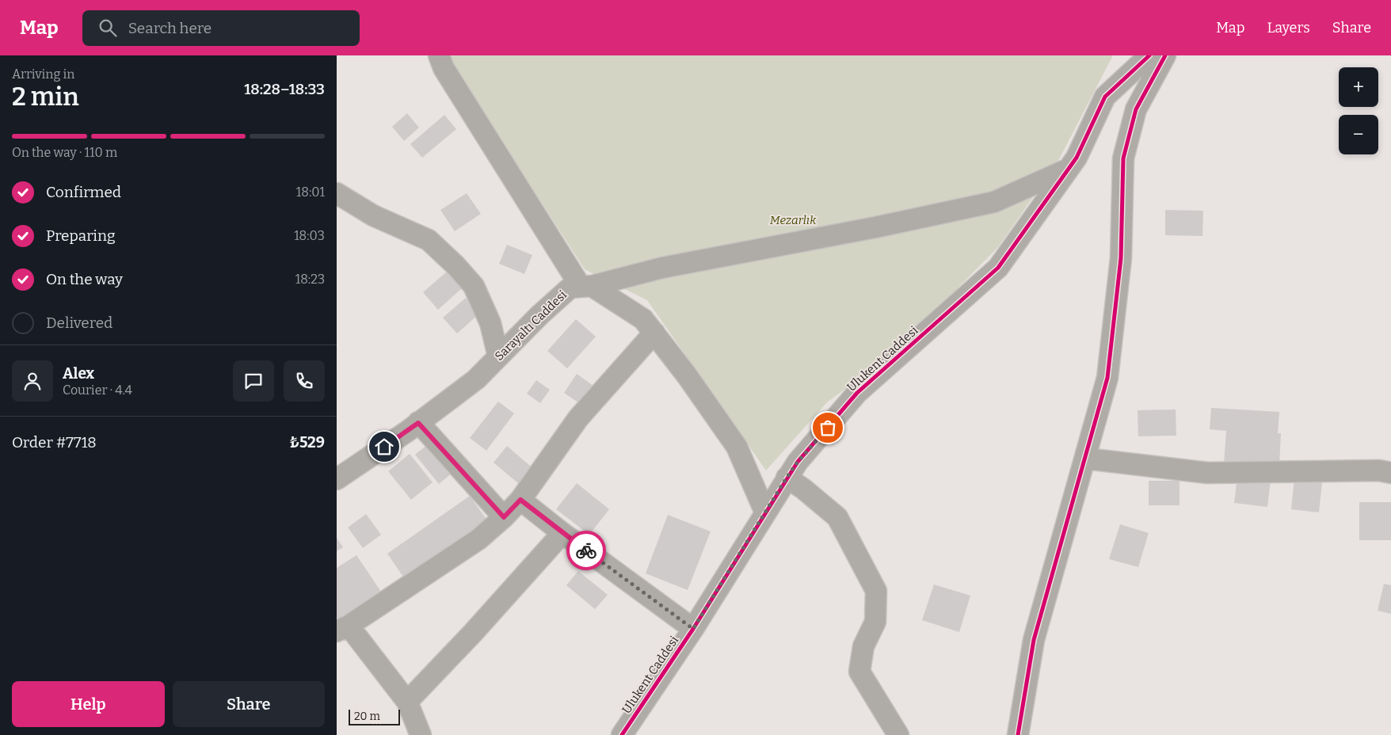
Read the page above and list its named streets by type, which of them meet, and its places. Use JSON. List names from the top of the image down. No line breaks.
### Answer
{"streets":{"street":["Sarayaltı Caddesi","Ulukent Caddesi"]},"crossings":[["Sarayaltı Caddesi","Ulukent Caddesi"]],"parks":["Mezarlık"],"scale_bar":"20 m","page":{"header":"Map","search":"Search here","nav":["Map","Layers","Share"],"heading":["2 min","Arriving in","18:28–18:33"],"panel":["Alex","Courier · 4.4","Order #7718","₺529"],"map_buttons":["+","−"],"bar":"On the way · 110 m","list":[["Confirmed","18:01"],["Preparing","18:03"],["On the way","18:23"],"Delivered"],"buttons":["Help","Share"],"scale":"20 m"}}
